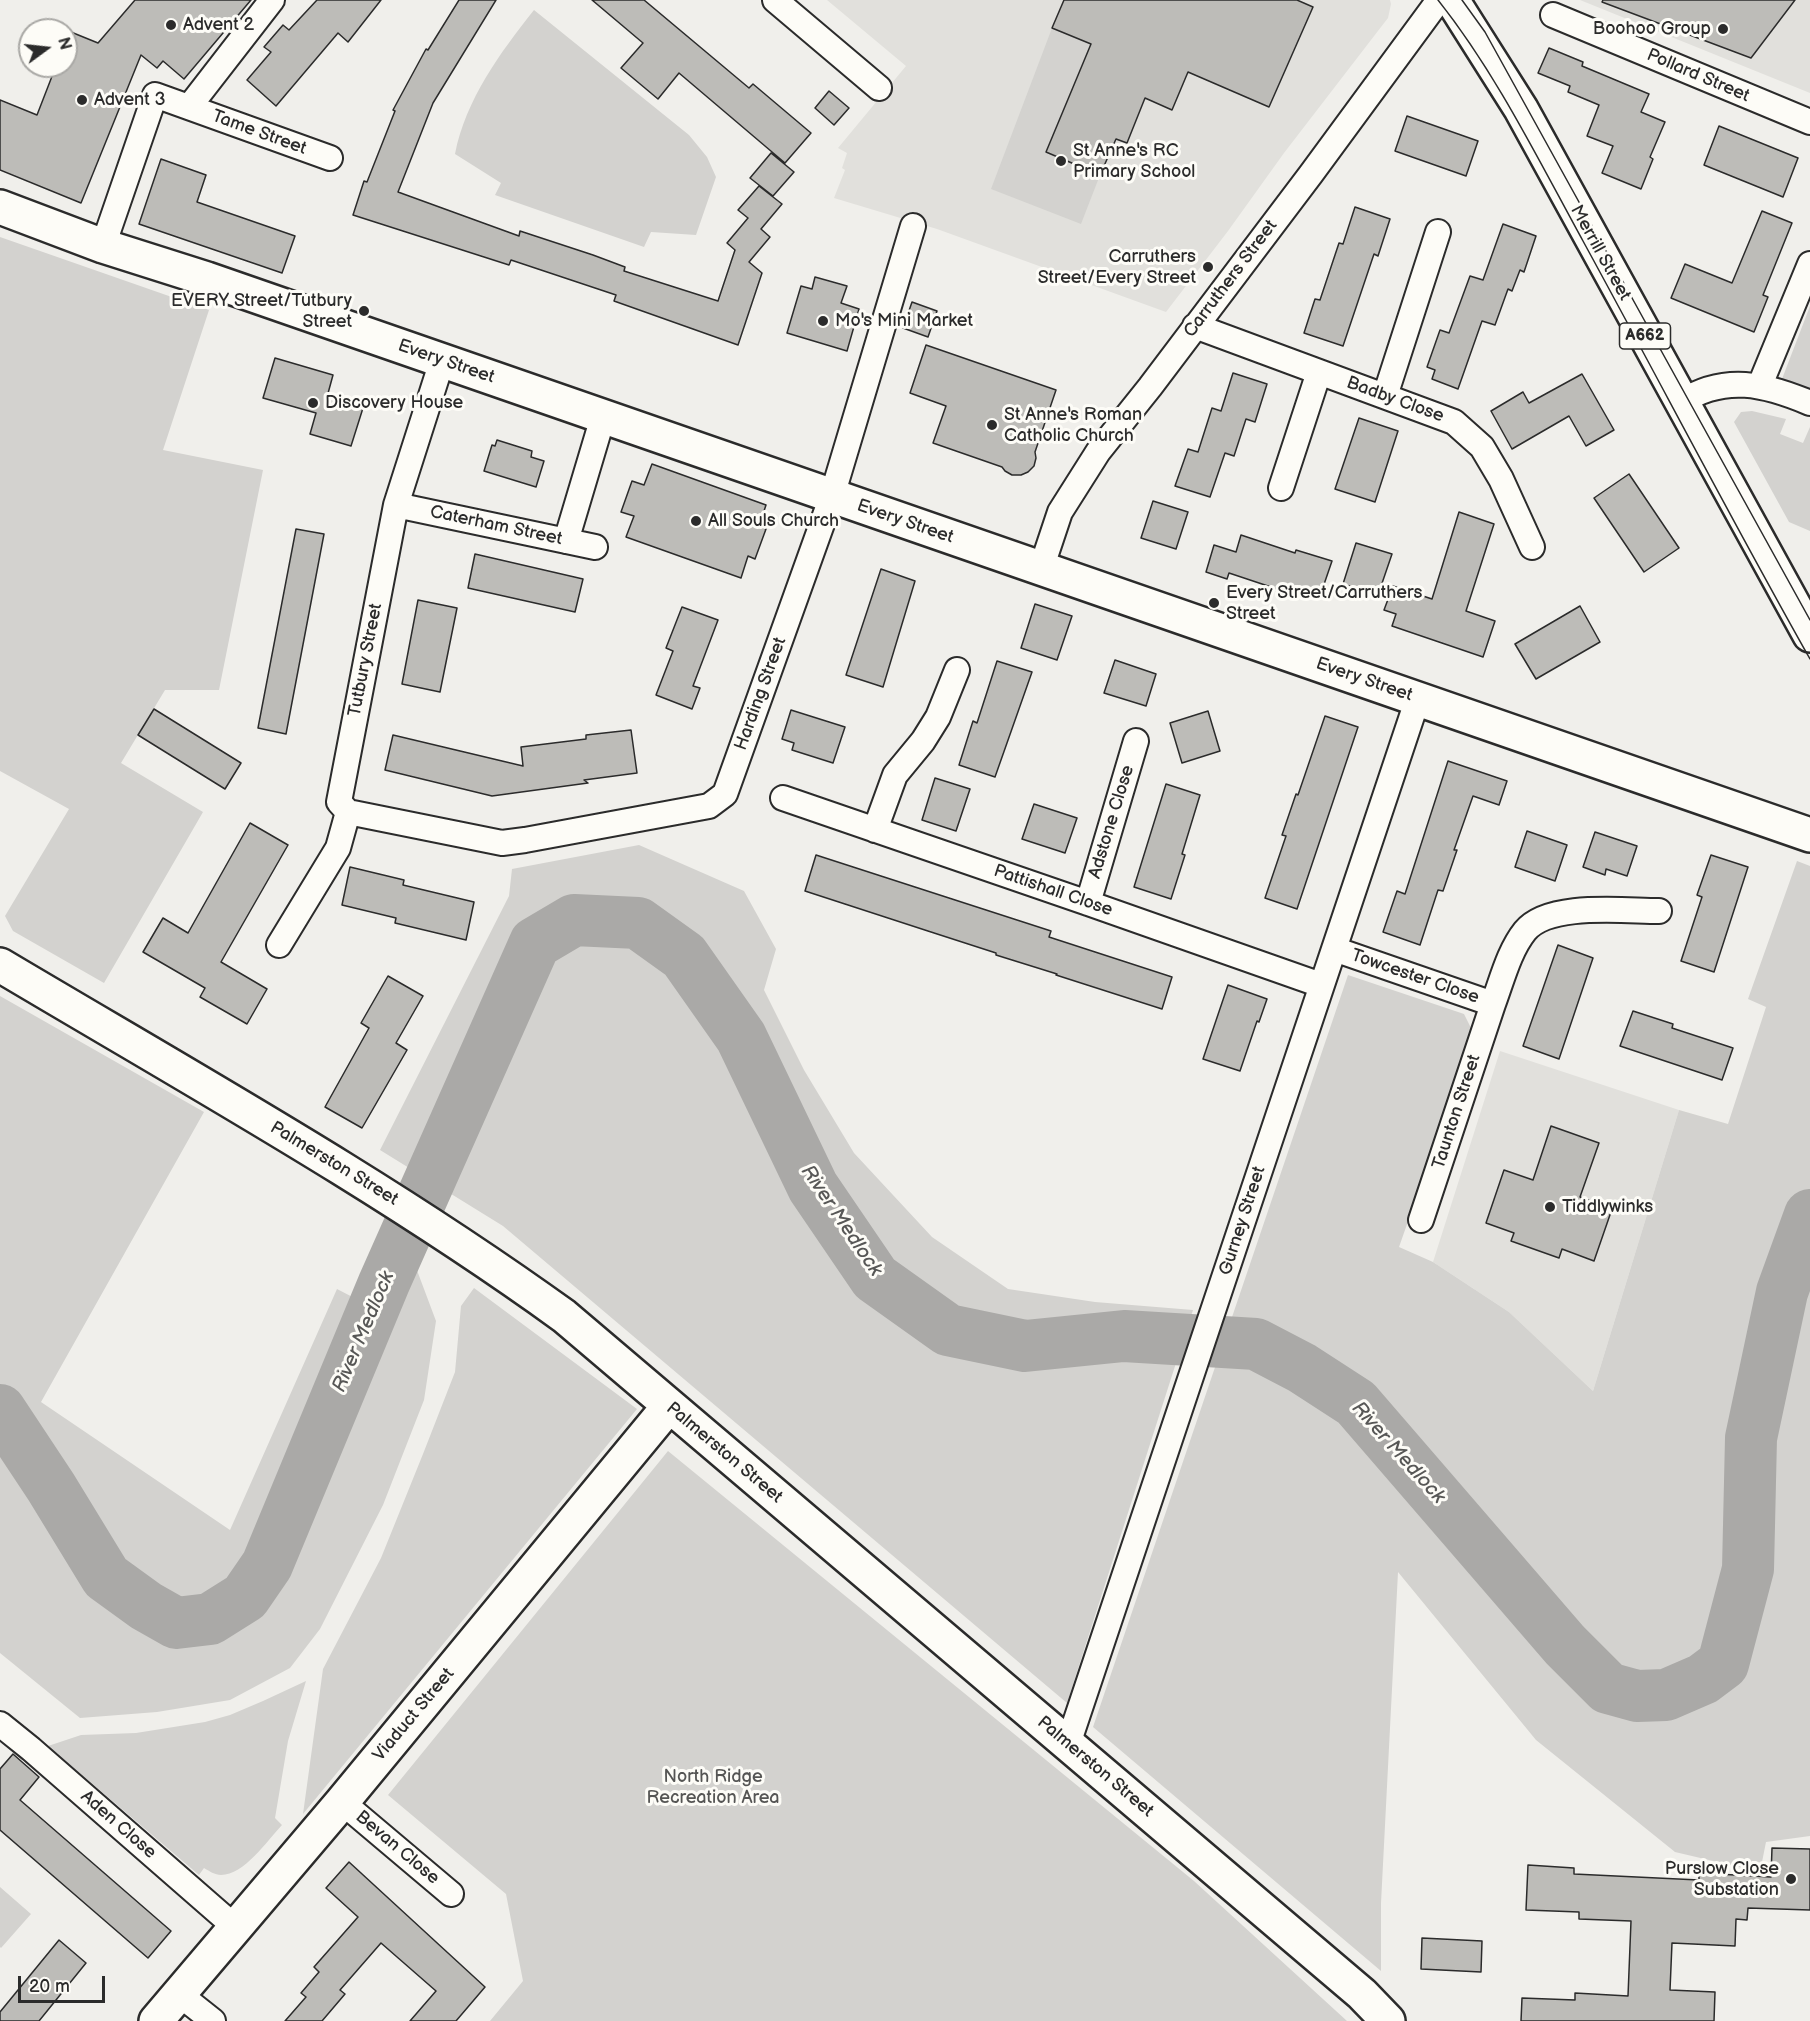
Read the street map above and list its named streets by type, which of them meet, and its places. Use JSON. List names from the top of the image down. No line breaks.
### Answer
{"streets":{"street":["Pollard Street","Tame Street","Merrill Street","Carruthers Street","A662","Every Street","Badby Close","Caterham Street","Tutbury Street","Harding Street","Adstone Close","Pattishall Close","Towcester Close","Taunton Street","Palmerston Street","Gurney Street","Viaduct Street","Aden Close","Bevan Close"]},"crossings":[["Tame Street","Every Street"],["Carruthers Street","Every Street"],["Carruthers Street","Badby Close"],["Every Street","Tutbury Street"],["Every Street","Harding Street"],["Every Street","Gurney Street"],["Caterham Street","Tutbury Street"],["Tutbury Street","Harding Street"],["Adstone Close","Pattishall Close"],["Pattishall Close","Gurney Street"],["Towcester Close","Taunton Street"],["Towcester Close","Gurney Street"],["Palmerston Street","Gurney Street"],["Palmerston Street","Viaduct Street"],["Viaduct Street","Aden Close"],["Viaduct Street","Bevan Close"]],"water":["River Medlock"],"parks":["North Ridge Recreation Area"],"places":["Advent 2","Boohoo Group","Advent 3","St Anne's RC Primary School","Carruthers Street/Every Street","EVERY Street/Tutbury Street","Mo's Mini Market","Discovery House","St Anne's Roman Catholic Church","All Souls Church","Every Street/Carruthers Street","Tiddlywinks","Purslow Close Substation"],"scale_bar":"20 m","north":"right"}
